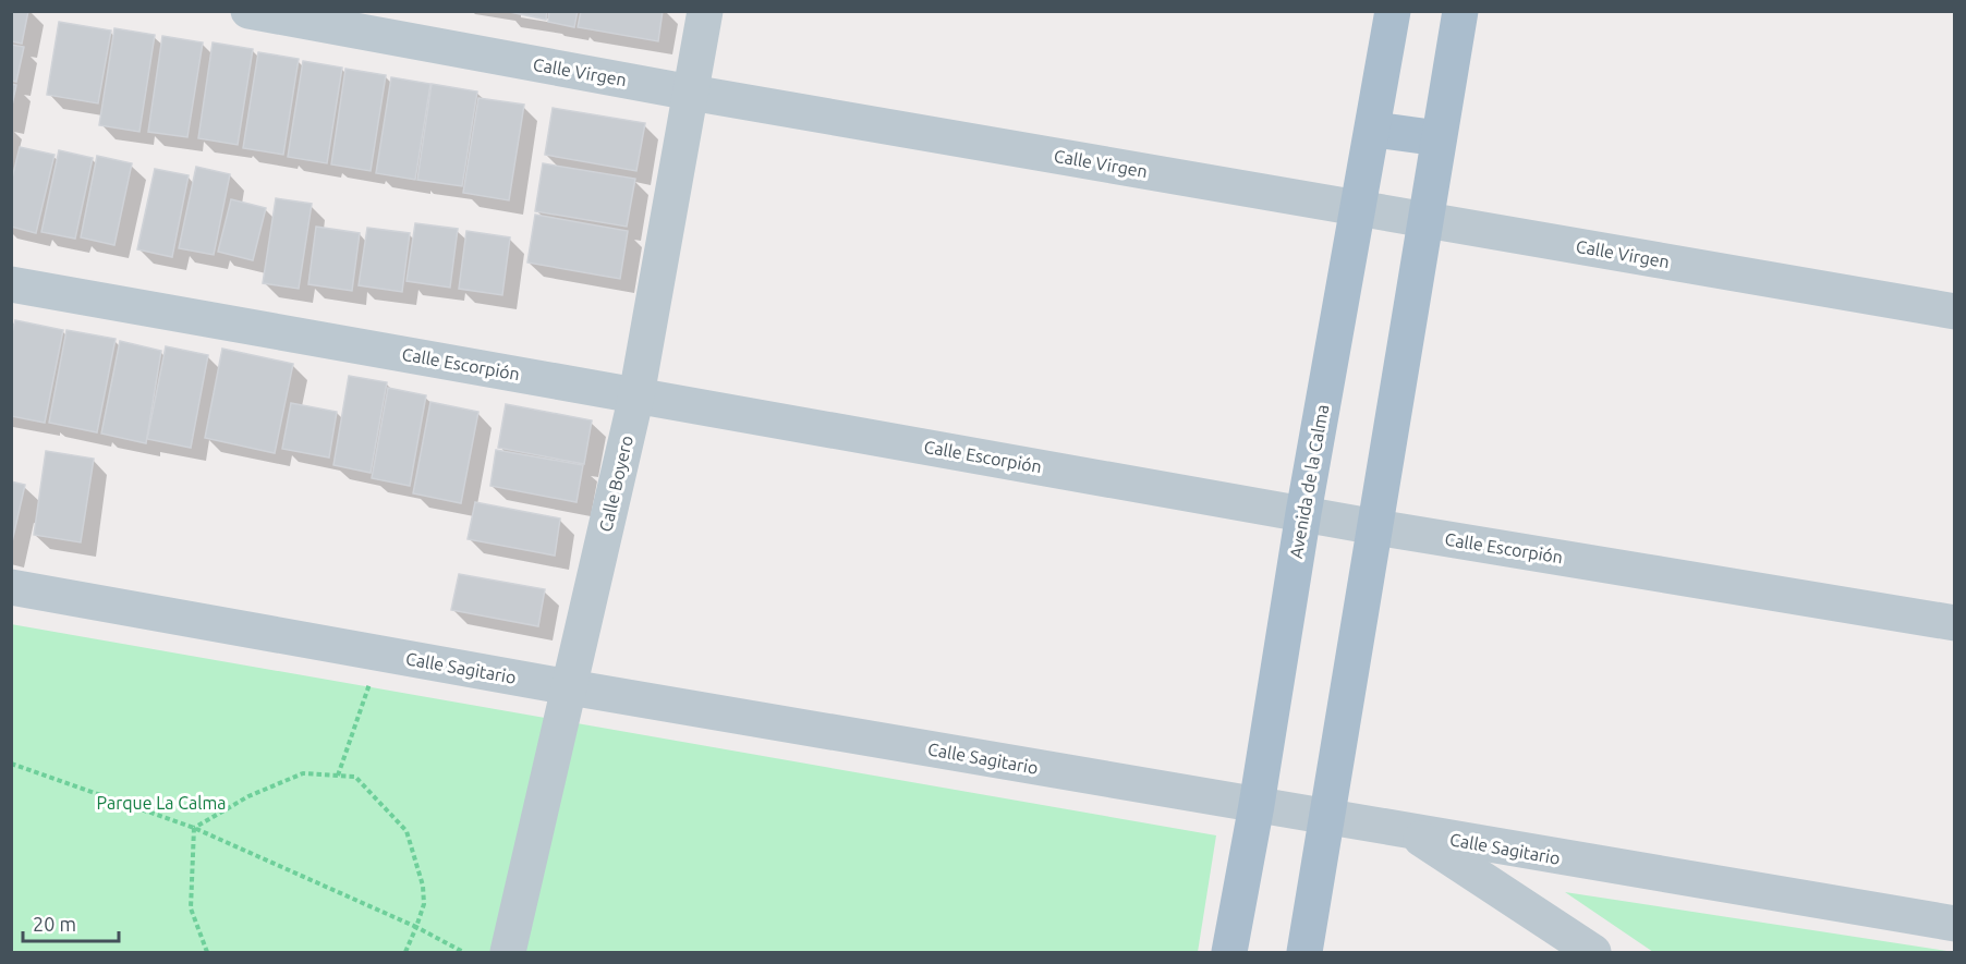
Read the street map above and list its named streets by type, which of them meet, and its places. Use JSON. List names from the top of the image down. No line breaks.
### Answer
{"streets":{"main road":["Avenida de la Calma"],"street":["Calle Virgen","Calle Escorpión","Calle Boyero","Calle Sagitario"]},"crossings":[["Calle Virgen","Avenida de la Calma"],["Calle Virgen","Calle Boyero"],["Calle Escorpión","Avenida de la Calma"],["Calle Escorpión","Calle Boyero"],["Avenida de la Calma","Calle Sagitario"],["Calle Boyero","Calle Sagitario"]],"parks":["Parque La Calma"],"scale_bar":"20 m"}
